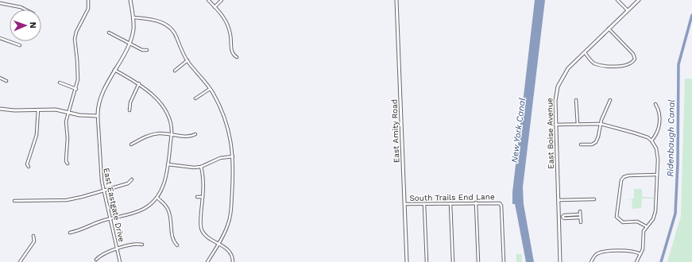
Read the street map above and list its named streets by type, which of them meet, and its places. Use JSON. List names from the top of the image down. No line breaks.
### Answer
{"streets":{"street":["East Amity Road","East Boise Avenue","South Trails End Lane","East Eastgate Drive"]},"crossings":[["East Amity Road","South Trails End Lane"]],"water":["New York Canal","Ridenbaugh Canal"],"north":"right"}
